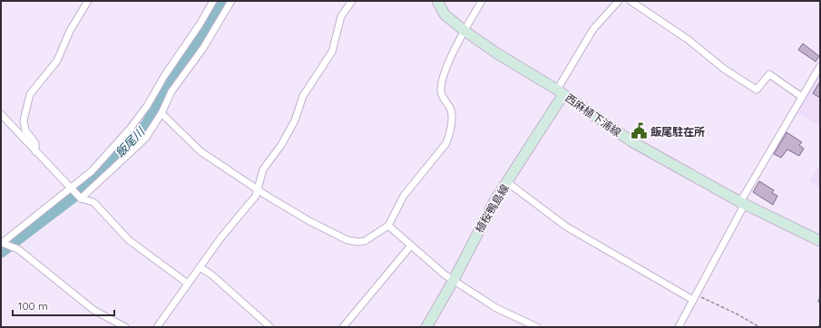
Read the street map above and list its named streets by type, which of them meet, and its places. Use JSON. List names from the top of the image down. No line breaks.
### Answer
{"streets":{"main road":["西麻植下浦線","植桜鴨島線"]},"crossings":[["西麻植下浦線","植桜鴨島線"]],"water":["飯尾川"],"places":{"public building":["飯尾駐在所"]},"scale_bar":"100 m"}
